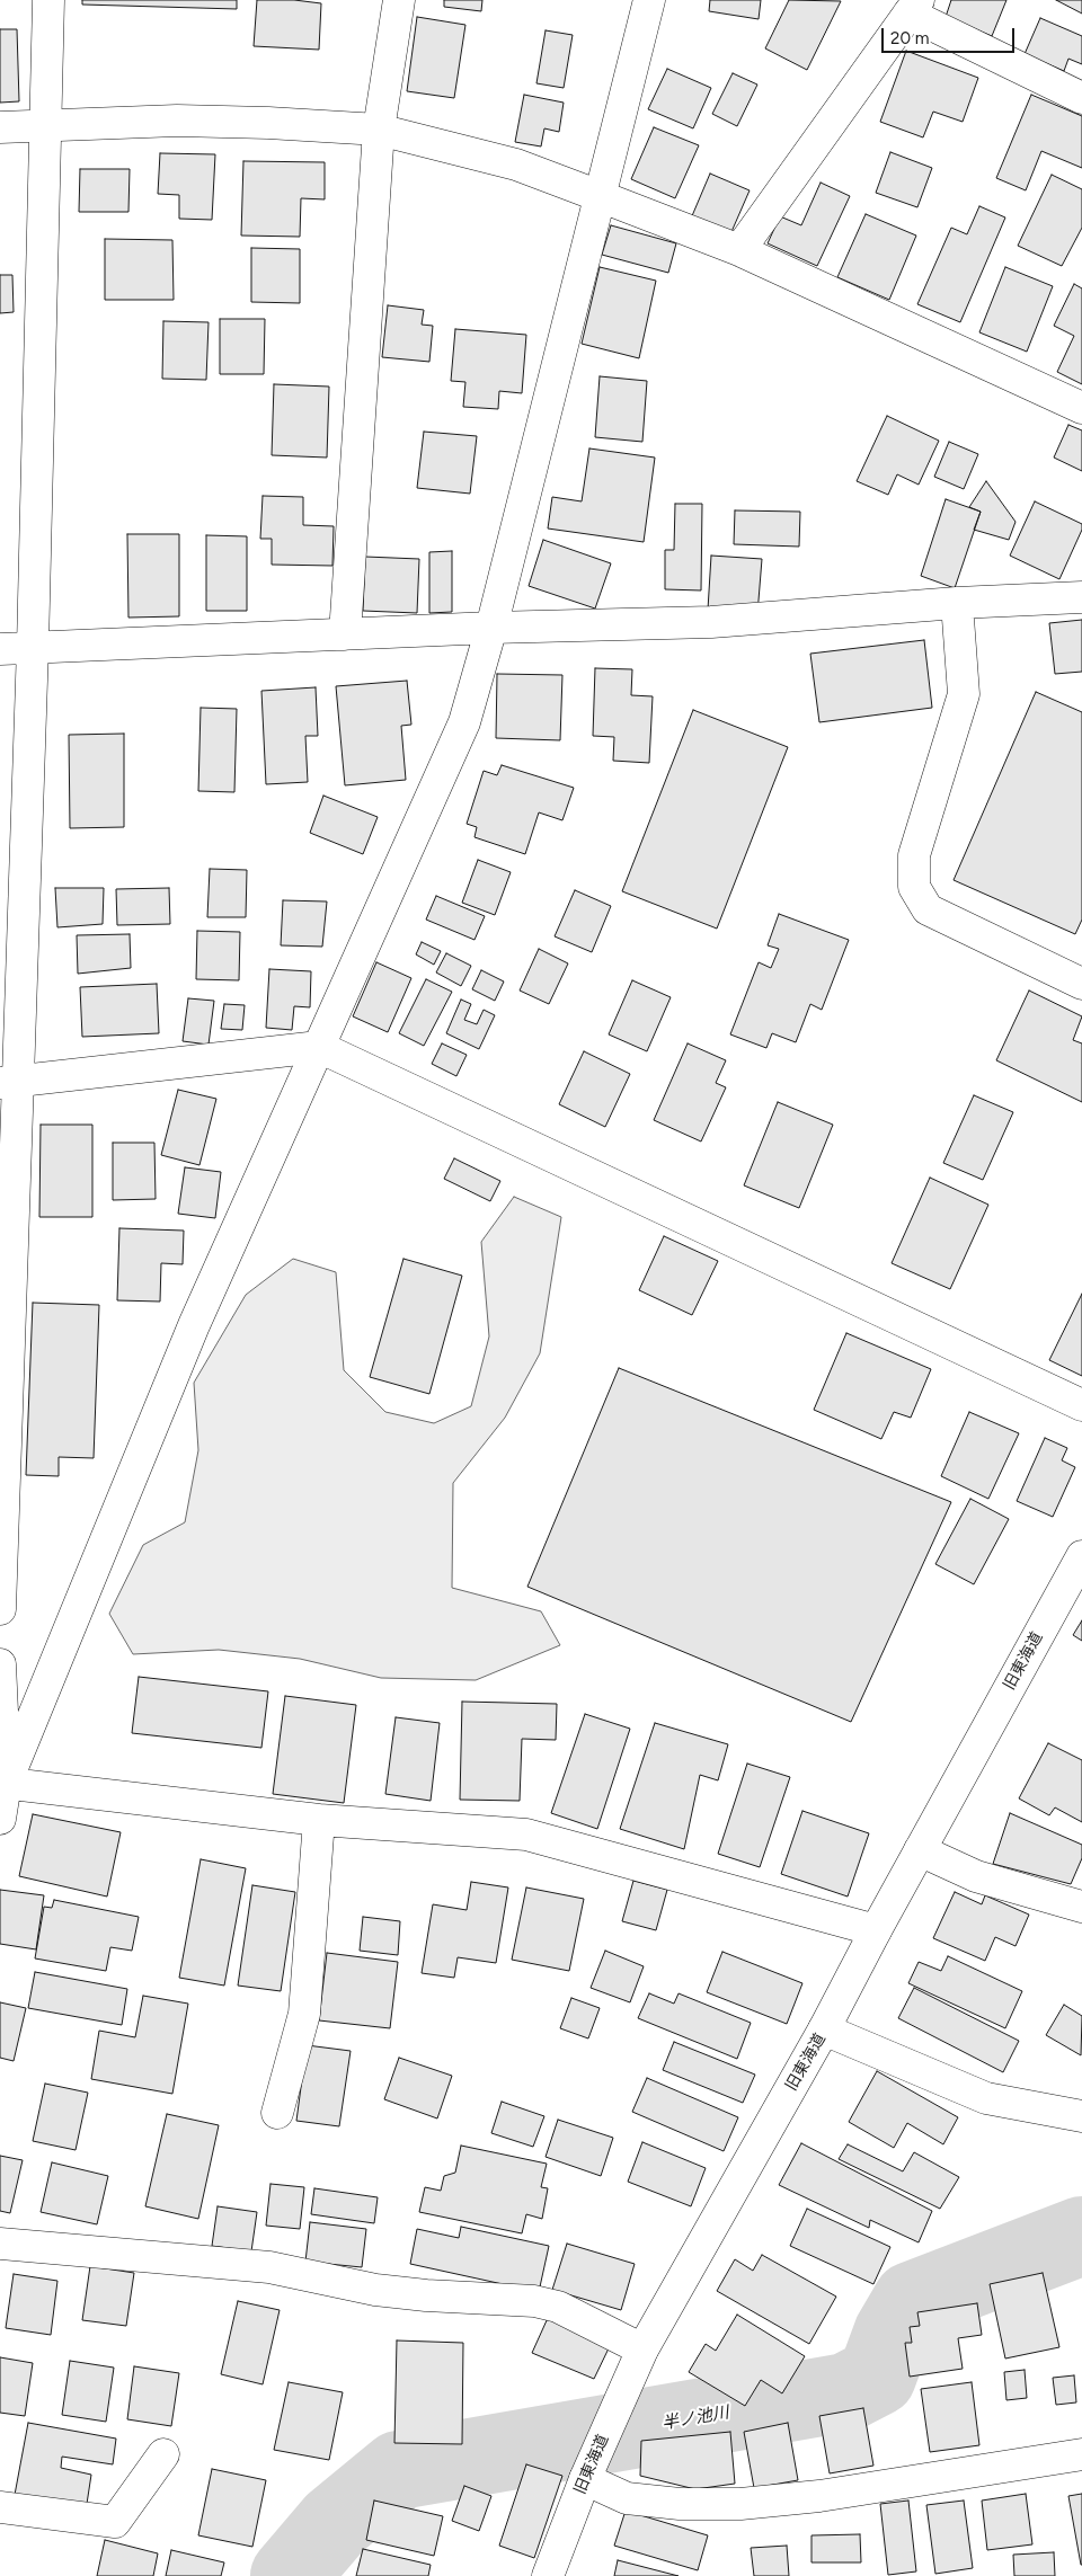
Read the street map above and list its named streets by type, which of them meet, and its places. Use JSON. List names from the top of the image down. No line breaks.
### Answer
{"streets":{"street":["旧東海道"]},"water":["半ノ池川"],"scale_bar":"20 m"}
